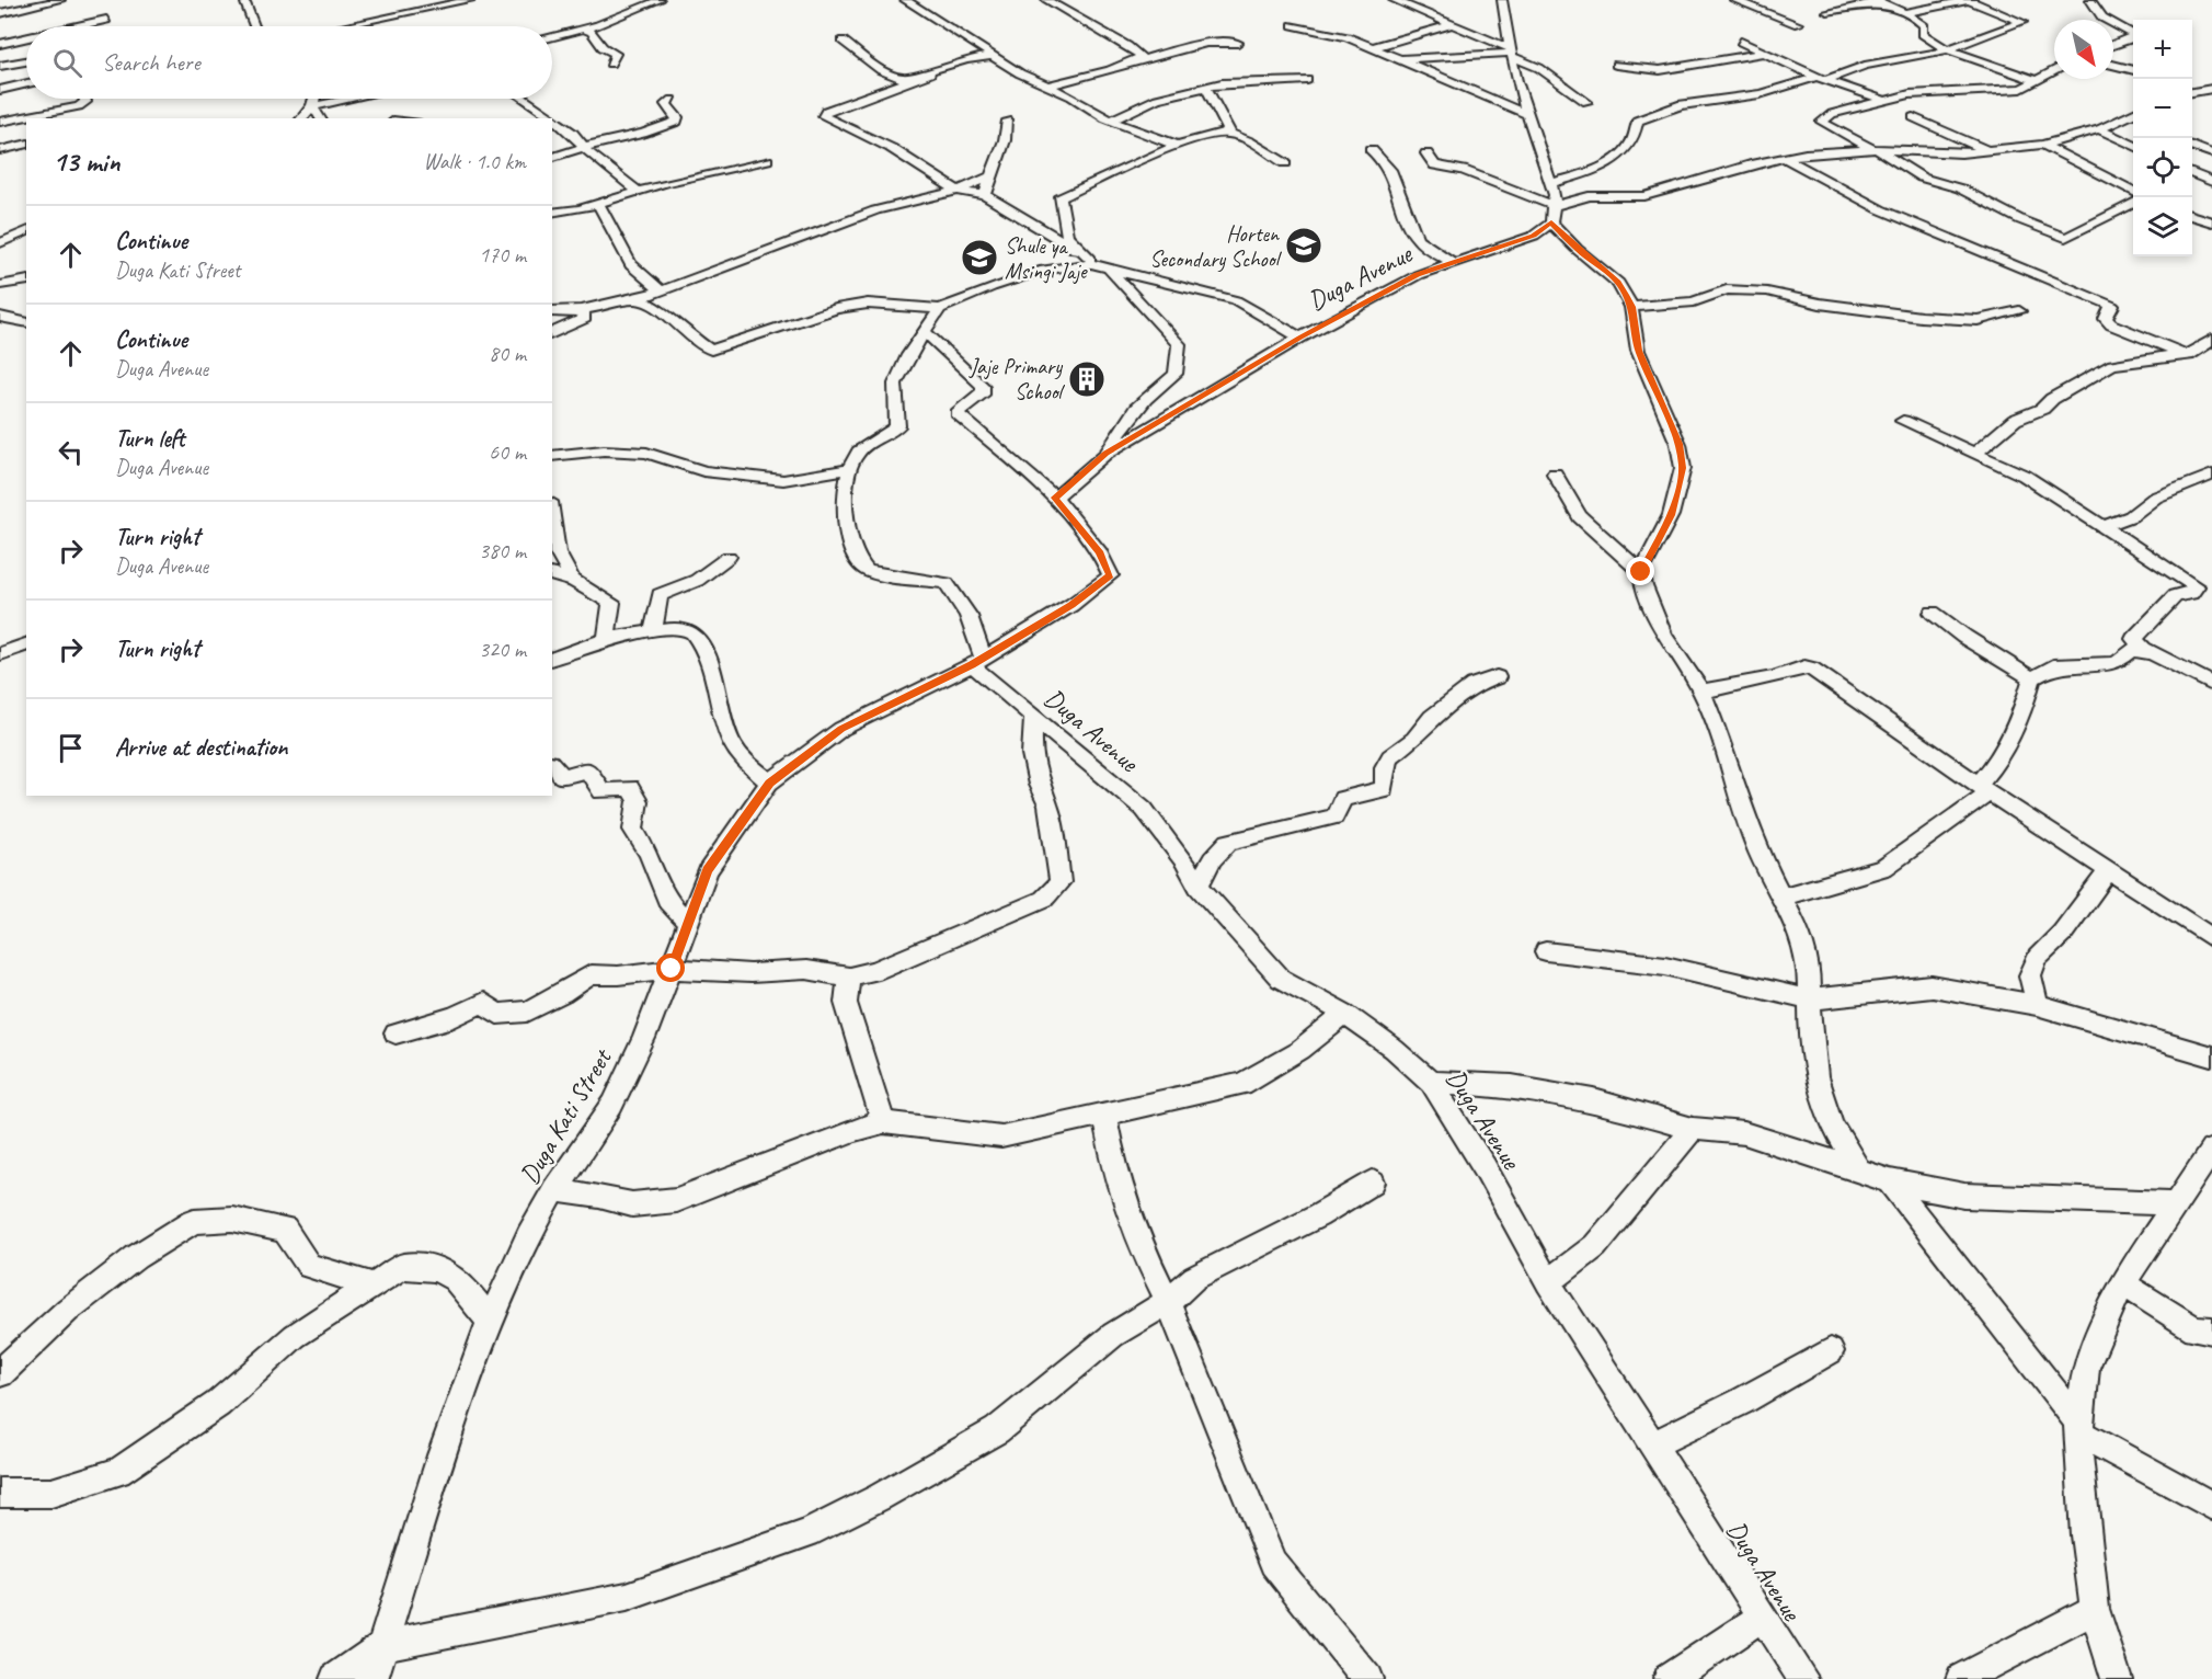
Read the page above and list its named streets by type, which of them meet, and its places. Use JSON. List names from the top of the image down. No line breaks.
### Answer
{"streets":{"street":["Duga Avenue","Duga Kati Street"]},"crossings":[["Duga Avenue","Duga Kati Street"]],"places":{"school or university":["Horten Secondary School","Shule ya Msingi Jaje"],"building":["Jaje Primary School"]},"north":"bottom right","page":{"map_buttons":["+","−"],"search":"Search here","heading":["13 min","Walk · 1.0 km"],"list":[["Continue","Duga Kati Street","170 m"],["Continue","Duga Avenue","80 m"],["Turn left","Duga Avenue","60 m"],["Turn right","Duga Avenue","380 m"],["Turn right","320 m"],"Arrive at destination"]}}
